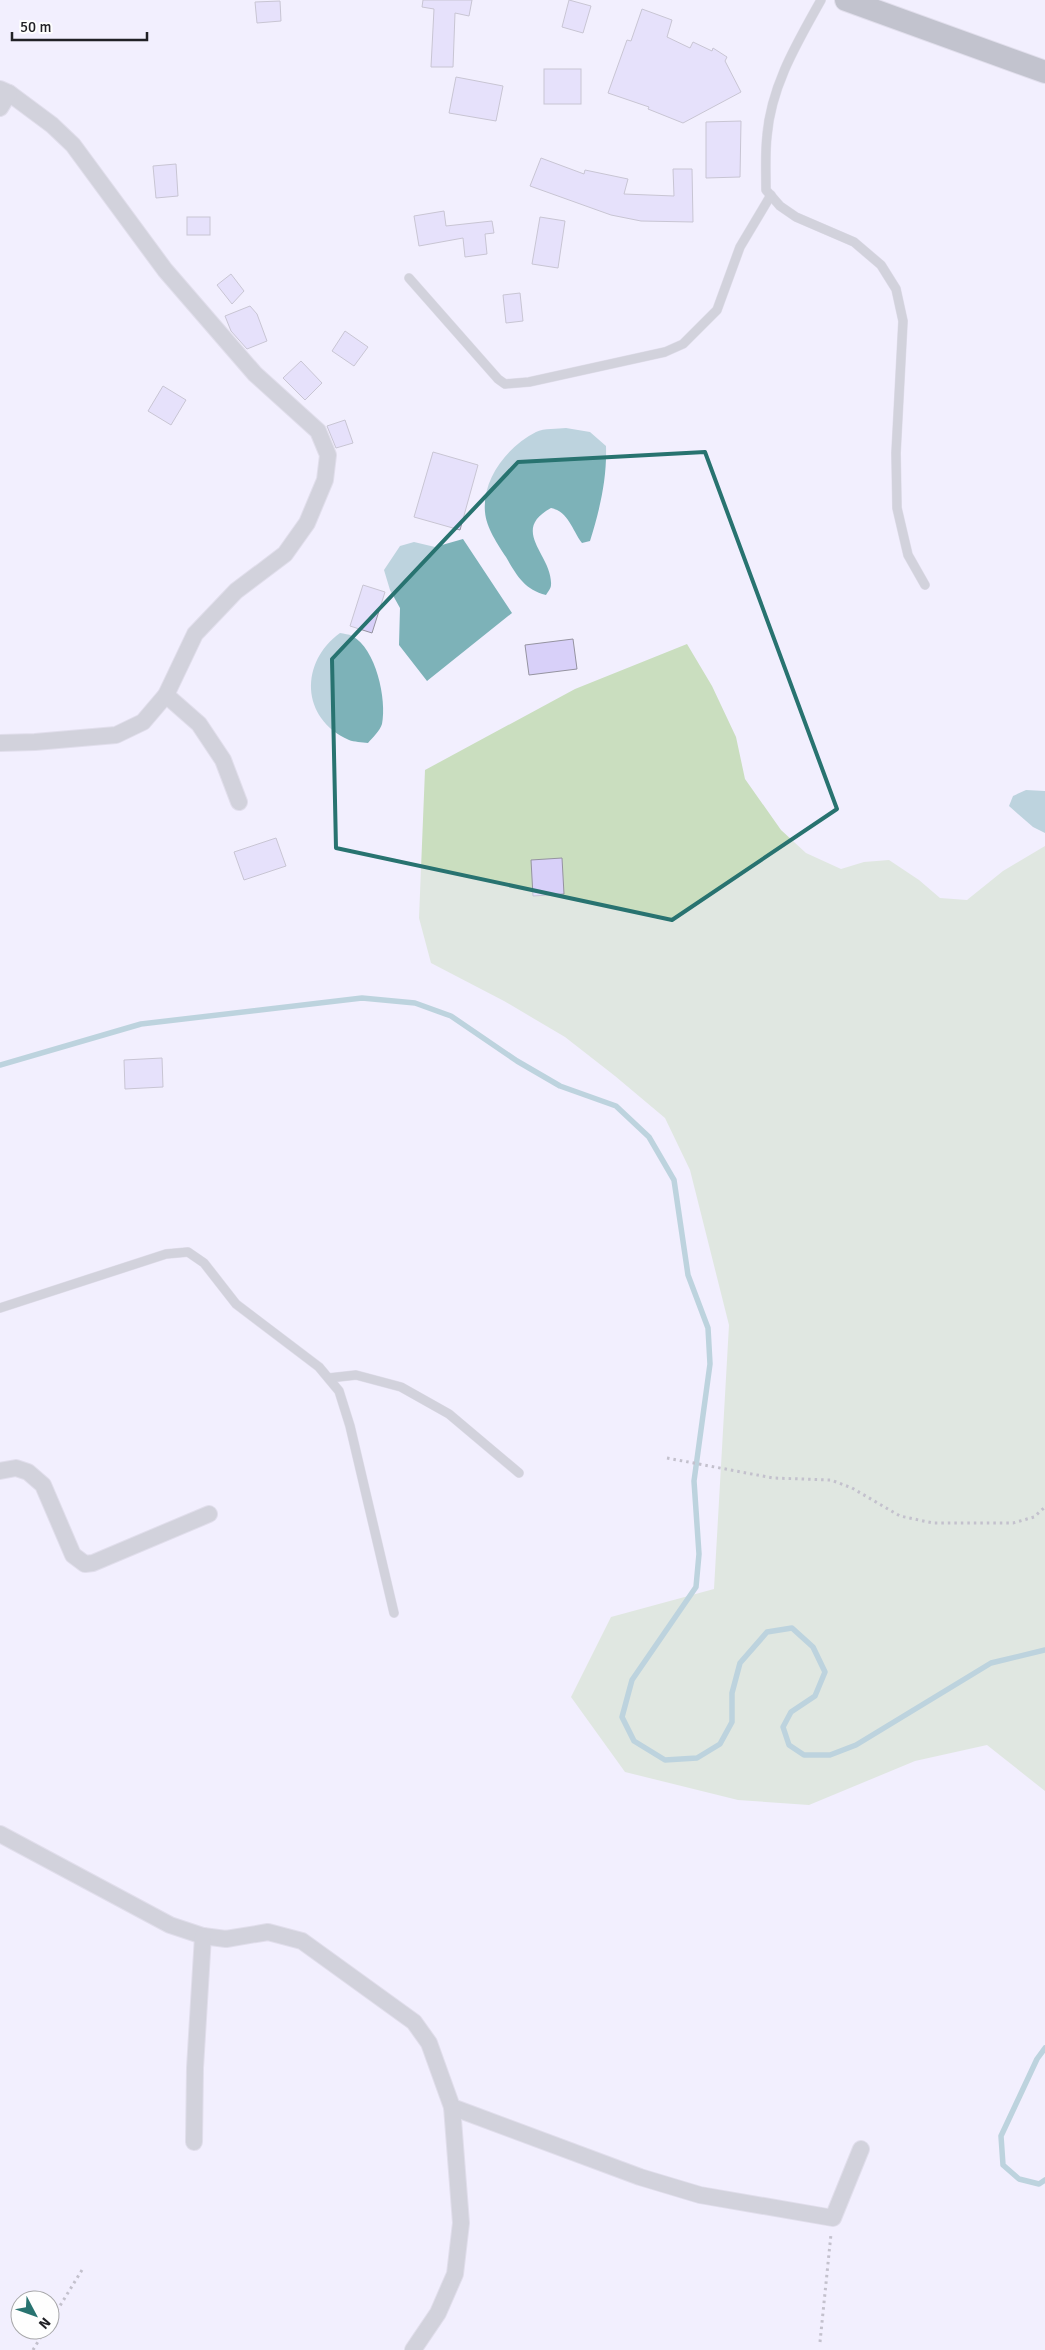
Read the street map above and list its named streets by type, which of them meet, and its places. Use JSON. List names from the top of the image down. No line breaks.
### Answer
{"scale_bar":"50 m","north":"bottom right"}
